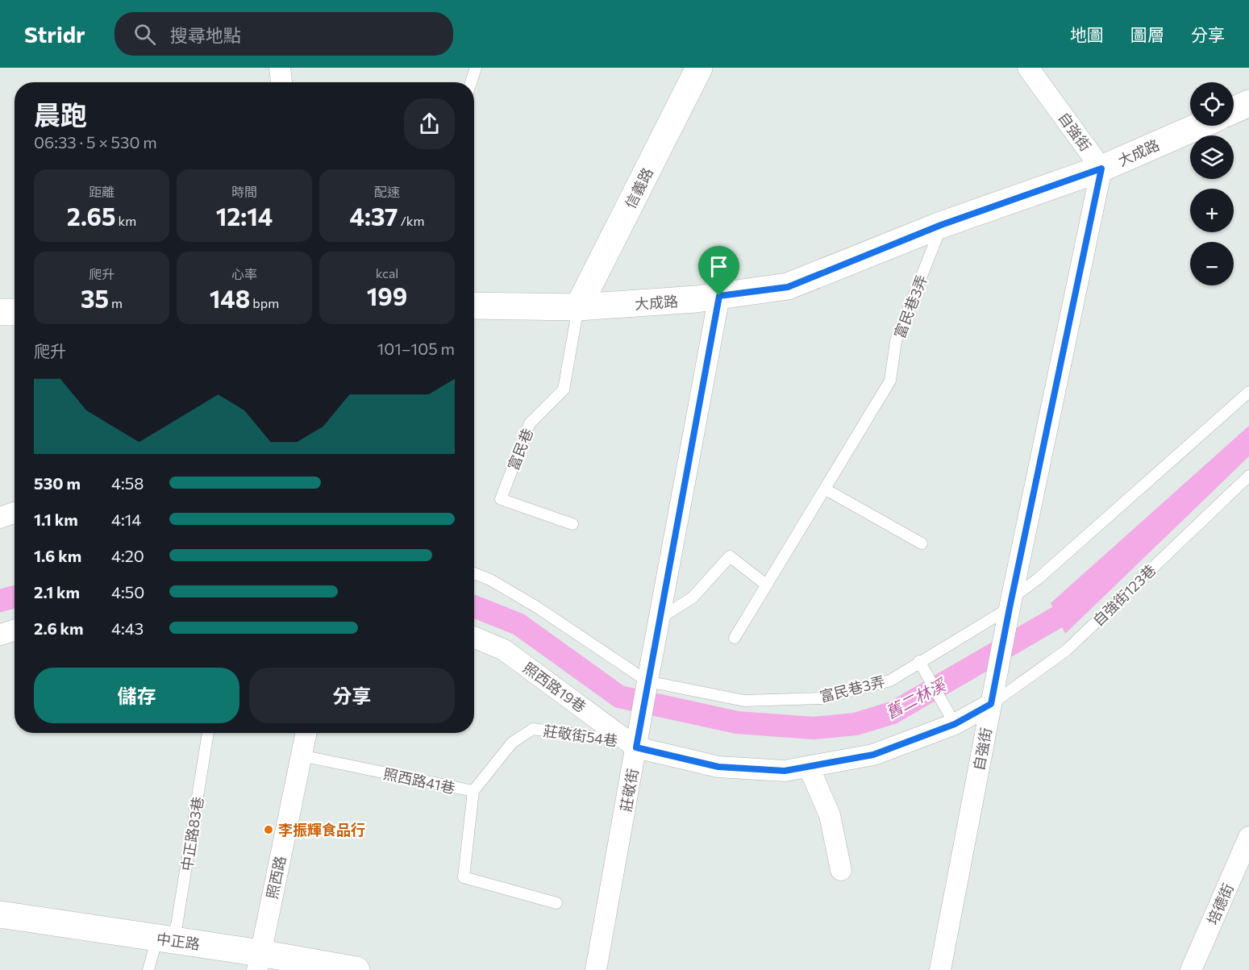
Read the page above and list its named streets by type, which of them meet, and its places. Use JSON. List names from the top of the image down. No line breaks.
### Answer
{"streets":{"main road":["大成路","信義路","中正路"],"street":["自強街","照西路19巷","莊敬街","照西路","培德街"],"lane":["富民巷3弄","富民巷","自強街123巷","莊敬街54巷","照西路41巷","中正路83巷"]},"crossings":[["自強街","大成路"],["自強街","富民巷3弄"],["自強街","自強街123巷"],["大成路","信義路"],["大成路","富民巷3弄"],["大成路","富民巷"],["大成路","莊敬街"],["信義路","富民巷"],["富民巷3弄","莊敬街"],["照西路19巷","莊敬街54巷"],["照西路19巷","莊敬街"],["莊敬街54巷","照西路41巷"],["莊敬街54巷","莊敬街"],["照西路41巷","照西路"],["中正路83巷","中正路"],["照西路","中正路"]],"water":["舊二林溪"],"places":["李振輝食品行"],"page":{"header":"Stridr","search":"搜尋地點","nav":["地圖","圖層","分享"],"map_buttons":["+","−"],"heading":["晨跑","06:33 · 5 × 530 m"],"stats":[["距離","2.65 km"],["時間","12:14"],["配速","4:37 /km"],["爬升","35 m"],["心率","148 bpm"],["kcal","199"]],"chart":["爬升","101–105 m"],"list":[{"name":"530 m","note":"4:58"},{"name":"1.1 km","note":"4:14"},{"name":"1.6 km","note":"4:20"},{"name":"2.1 km","note":"4:50"},{"name":"2.6 km","note":"4:43"}],"buttons":["儲存","分享"]}}
